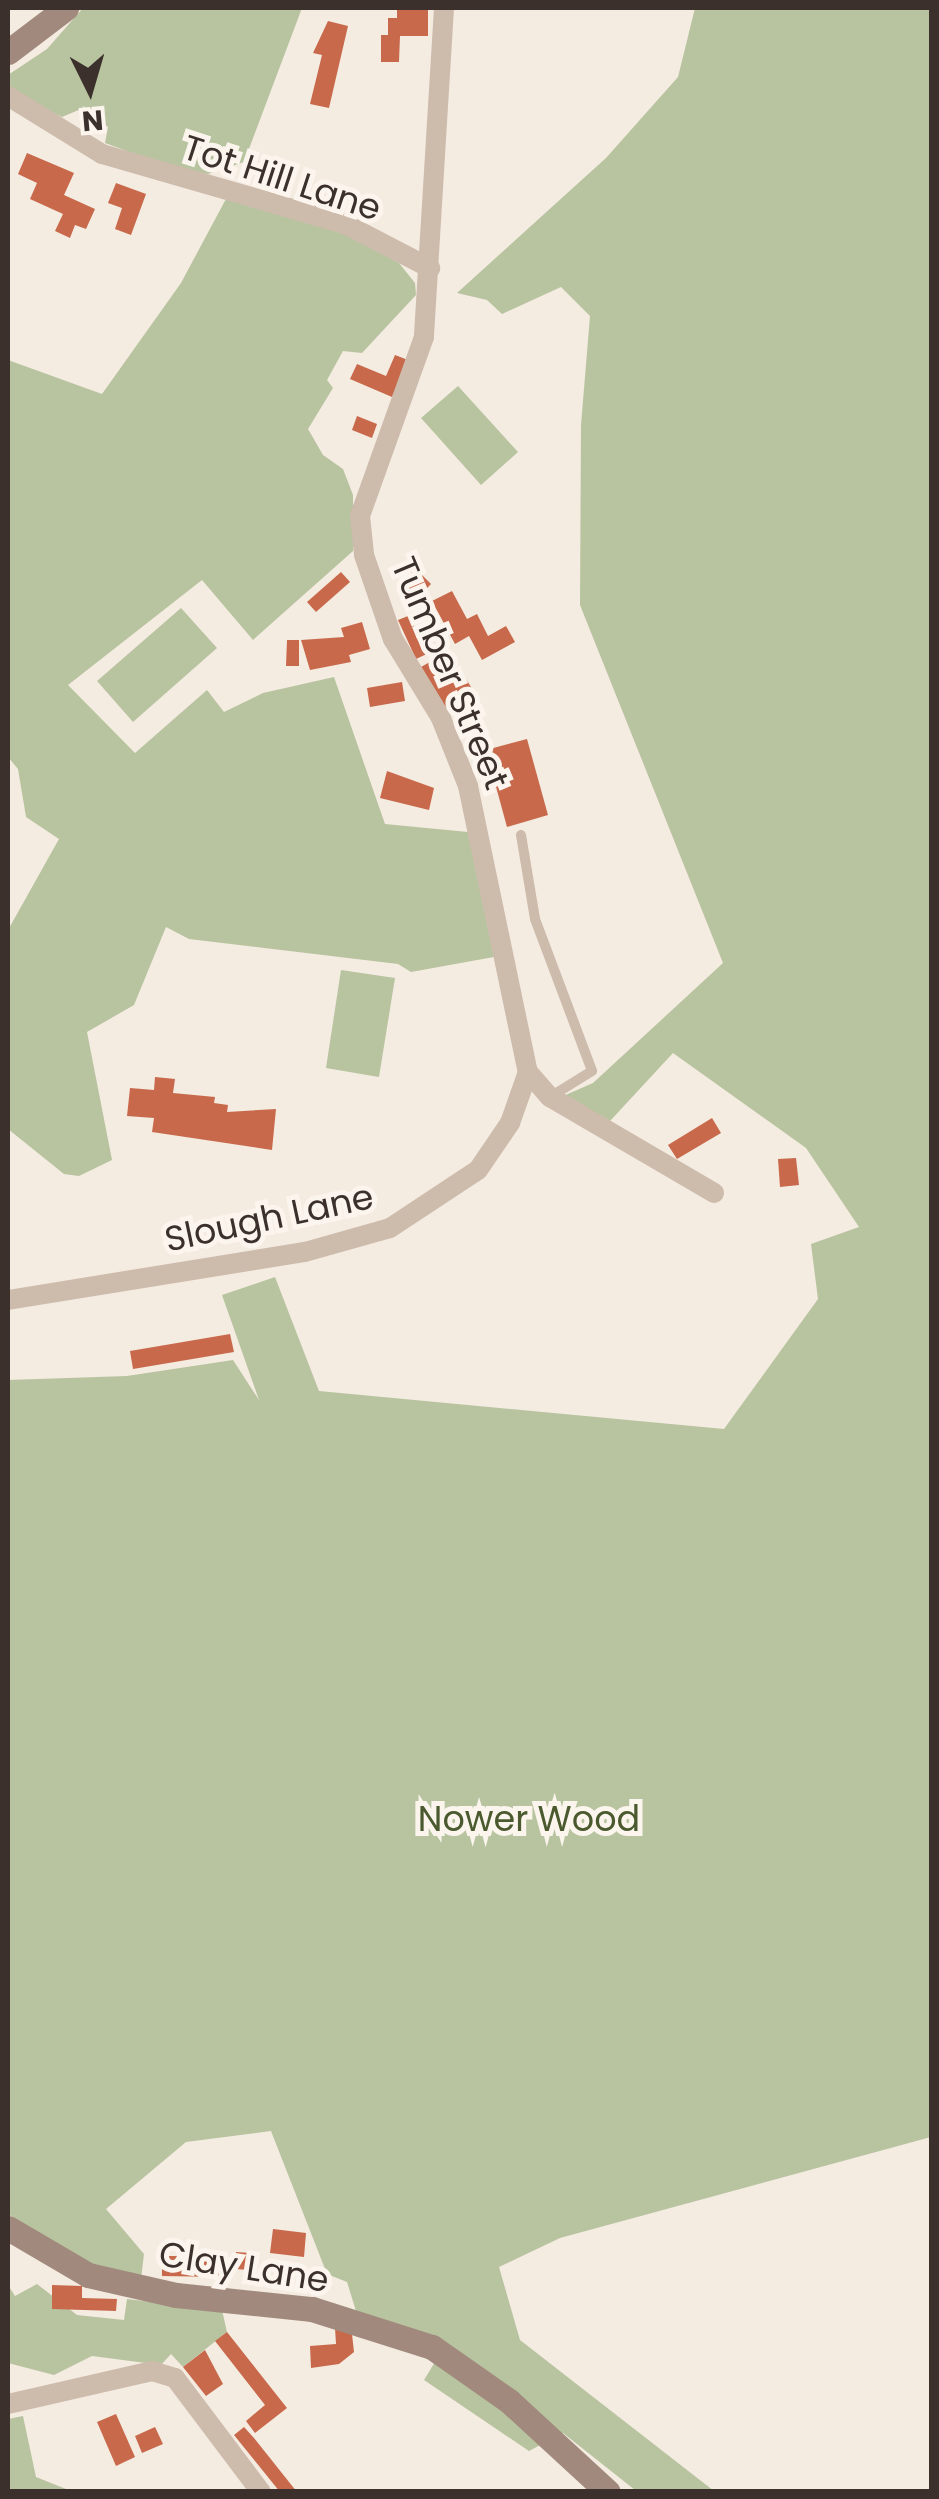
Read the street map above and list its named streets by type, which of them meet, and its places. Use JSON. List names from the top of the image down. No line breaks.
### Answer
{"streets":{"street":["Tot Hill Lane","Tumber Street","Slough Lane","Clay Lane"]},"crossings":[["Tot Hill Lane","Tumber Street"],["Tumber Street","Slough Lane"]],"parks":["Nower Wood"],"north":"bottom"}
